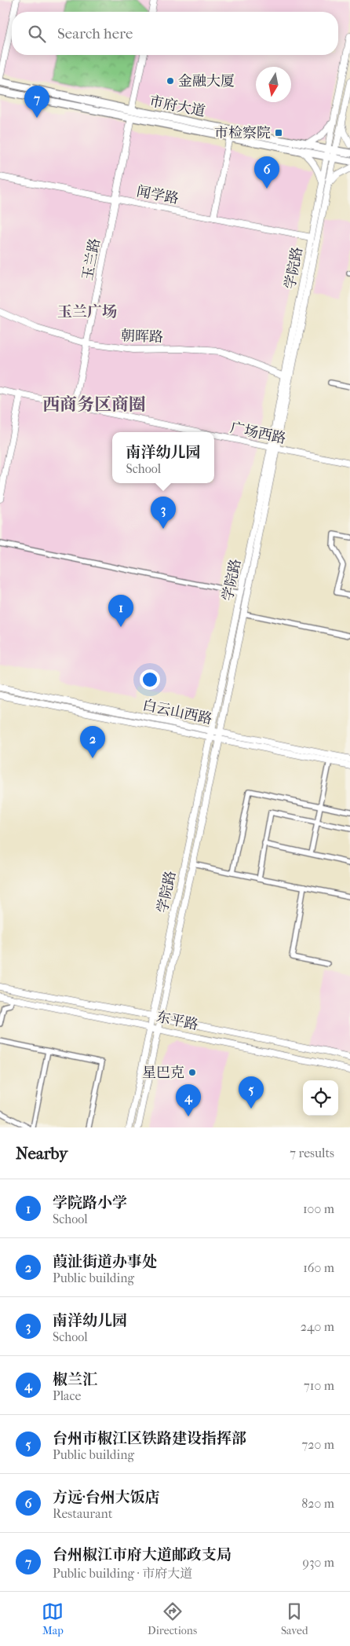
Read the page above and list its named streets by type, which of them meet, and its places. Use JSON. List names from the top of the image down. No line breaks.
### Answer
{"streets":{"main road":["市府大道","闻学路","玉兰路","学院路","朝晖路","广场西路","白云山西路","东平路"]},"crossings":[["市府大道","玉兰路"],["市府大道","学院路"],["闻学路","玉兰路"],["闻学路","学院路"],["玉兰路","朝晖路"],["玉兰路","广场西路"],["学院路","朝晖路"],["学院路","广场西路"],["学院路","白云山西路"],["学院路","东平路"]],"districts":["玉兰广场","西商务区商圈"],"places":{"other":["金融大厦","星巴克"],"transit":["市检察院"]},"north":"bottom","page":{"search":"Search here","pins":["7","6","3","1","2","5","4"],"popup":["南洋幼儿园","School"],"heading":["Nearby","7 results"],"list":[{"mark":"1","name":"学院路小学","note":"School","value":"100 m"},{"mark":"2","name":"葭沚街道办事处","note":"Public building","value":"160 m"},{"mark":"3","name":"南洋幼儿园","note":"School","value":"240 m"},{"mark":"4","name":"椒兰汇","note":"Place","value":"710 m"},{"mark":"5","name":"台州市椒江区铁路建设指挥部","note":"Public building","value":"720 m"},{"mark":"6","name":"方远·台州大饭店","note":"Restaurant","value":"820 m"},{"mark":"7","name":"台州椒江市府大道邮政支局","note":"Public building · 市府大道","value":"930 m"}],"nav":["Map","Directions","Saved"]}}
